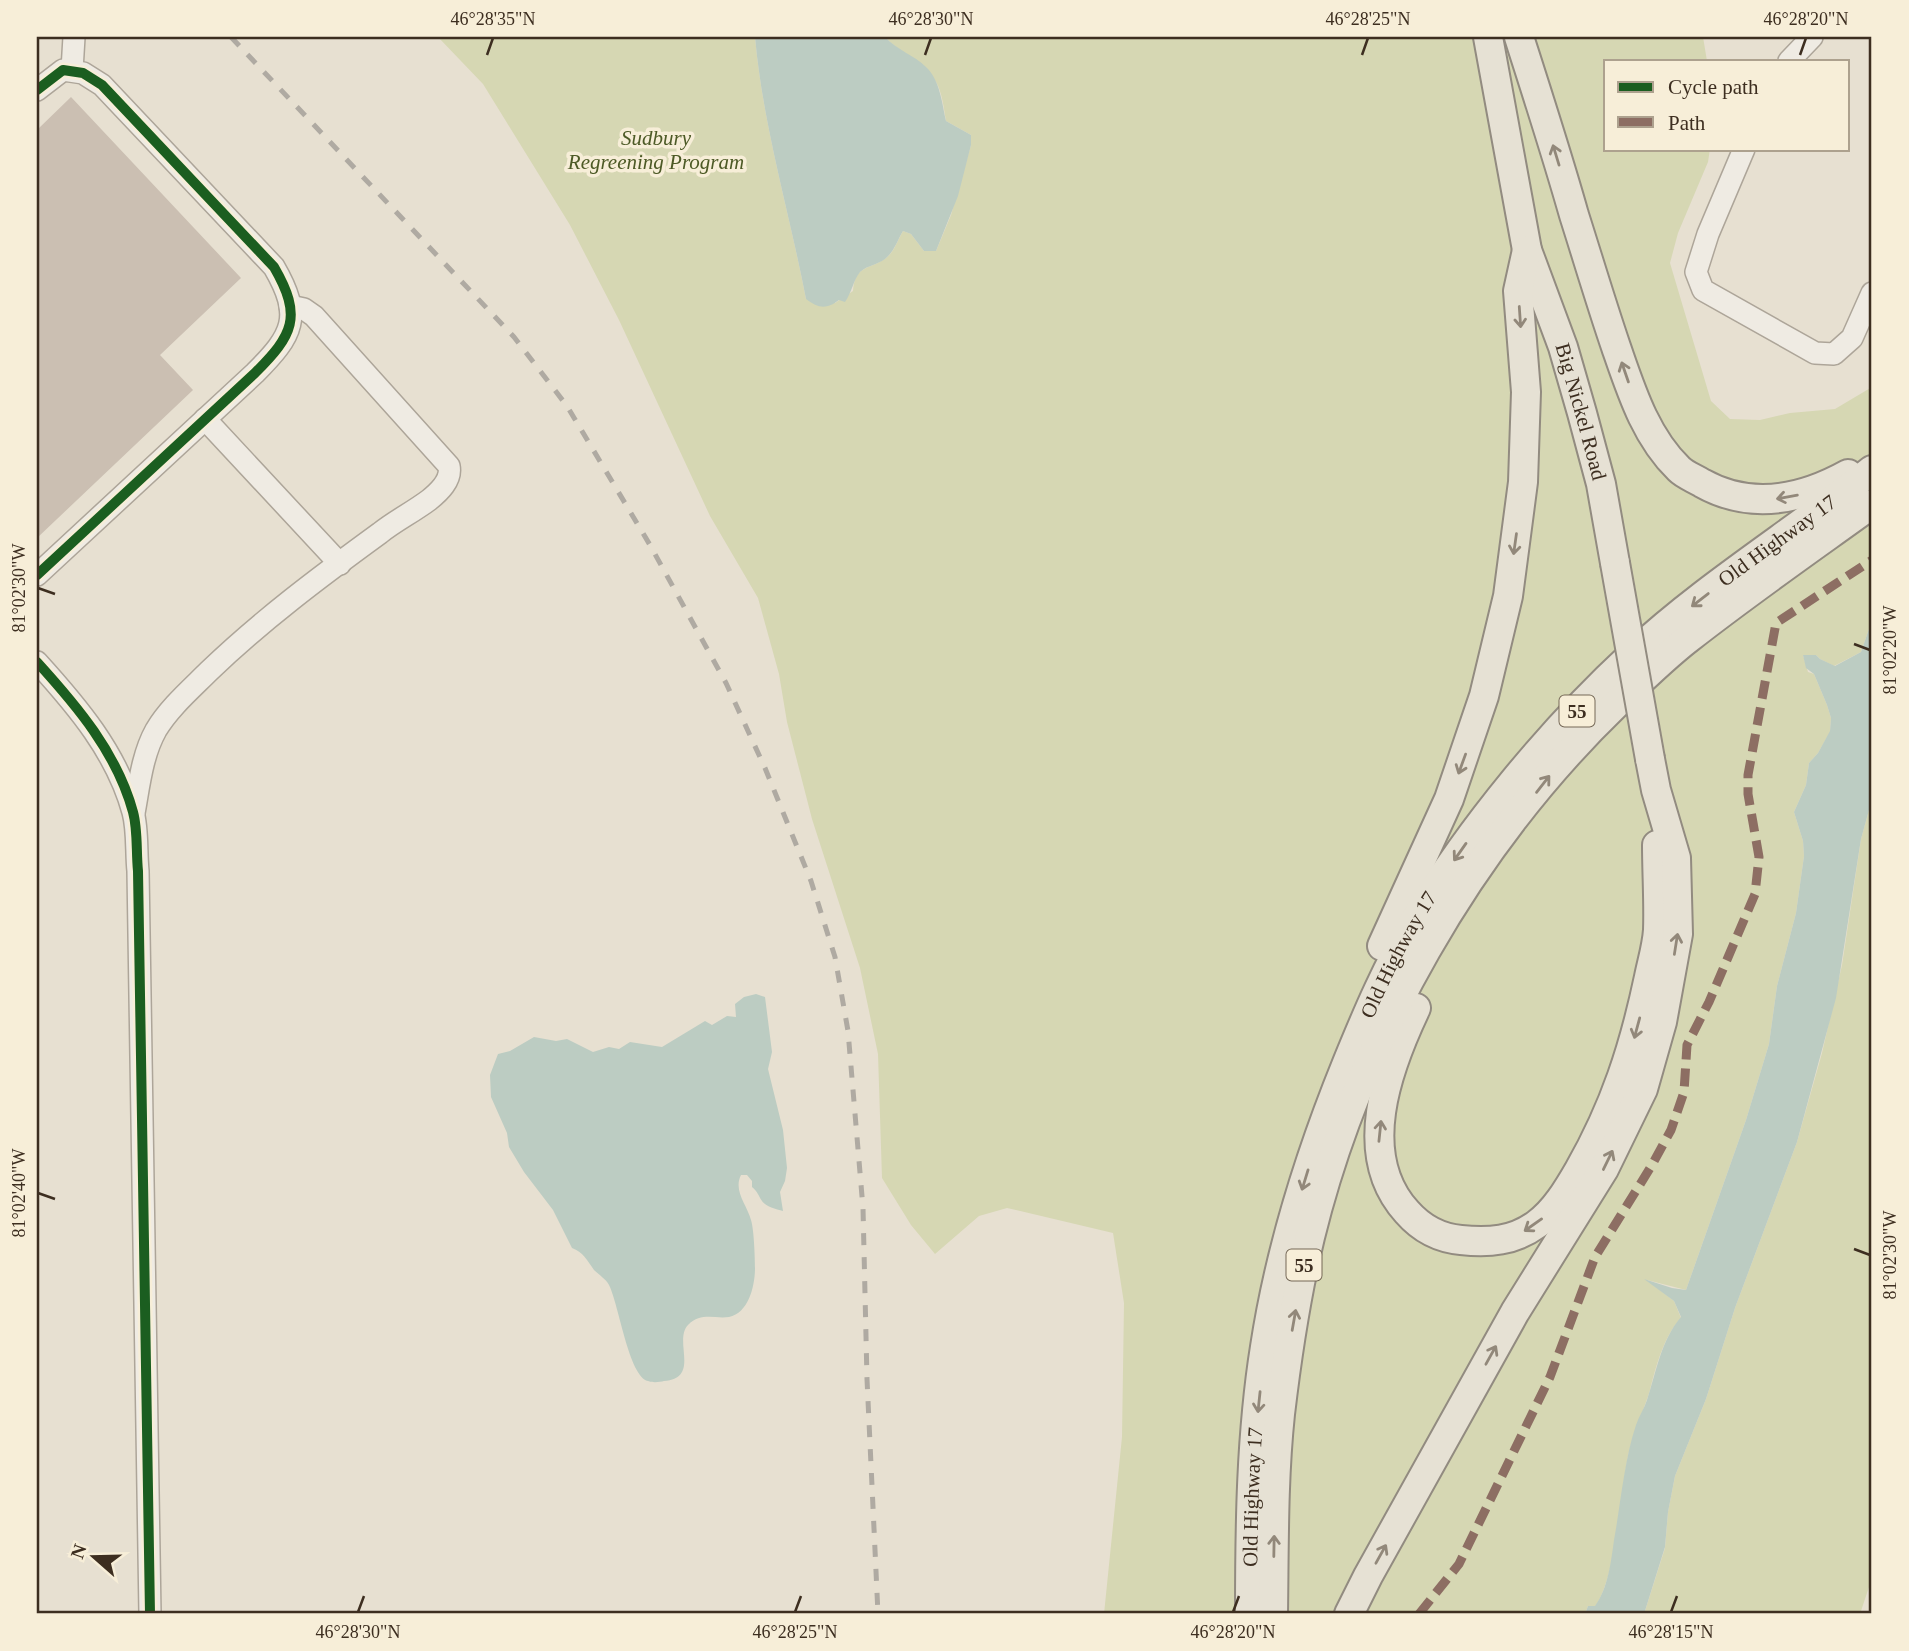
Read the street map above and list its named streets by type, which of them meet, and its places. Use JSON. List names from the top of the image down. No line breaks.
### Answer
{"streets":{"main road":["Big Nickel Road","Old Highway 17","55"]},"parks":["Sudbury Regreening Program"],"legend":["Cycle path","Path"],"north":"left","coordinates":["46°28'35\"N","46°28'30\"N","46°28'25\"N","46°28'20\"N","81°02'30\"W","81°02'20\"W","81°02'40\"W","46°28'15\"N"]}
